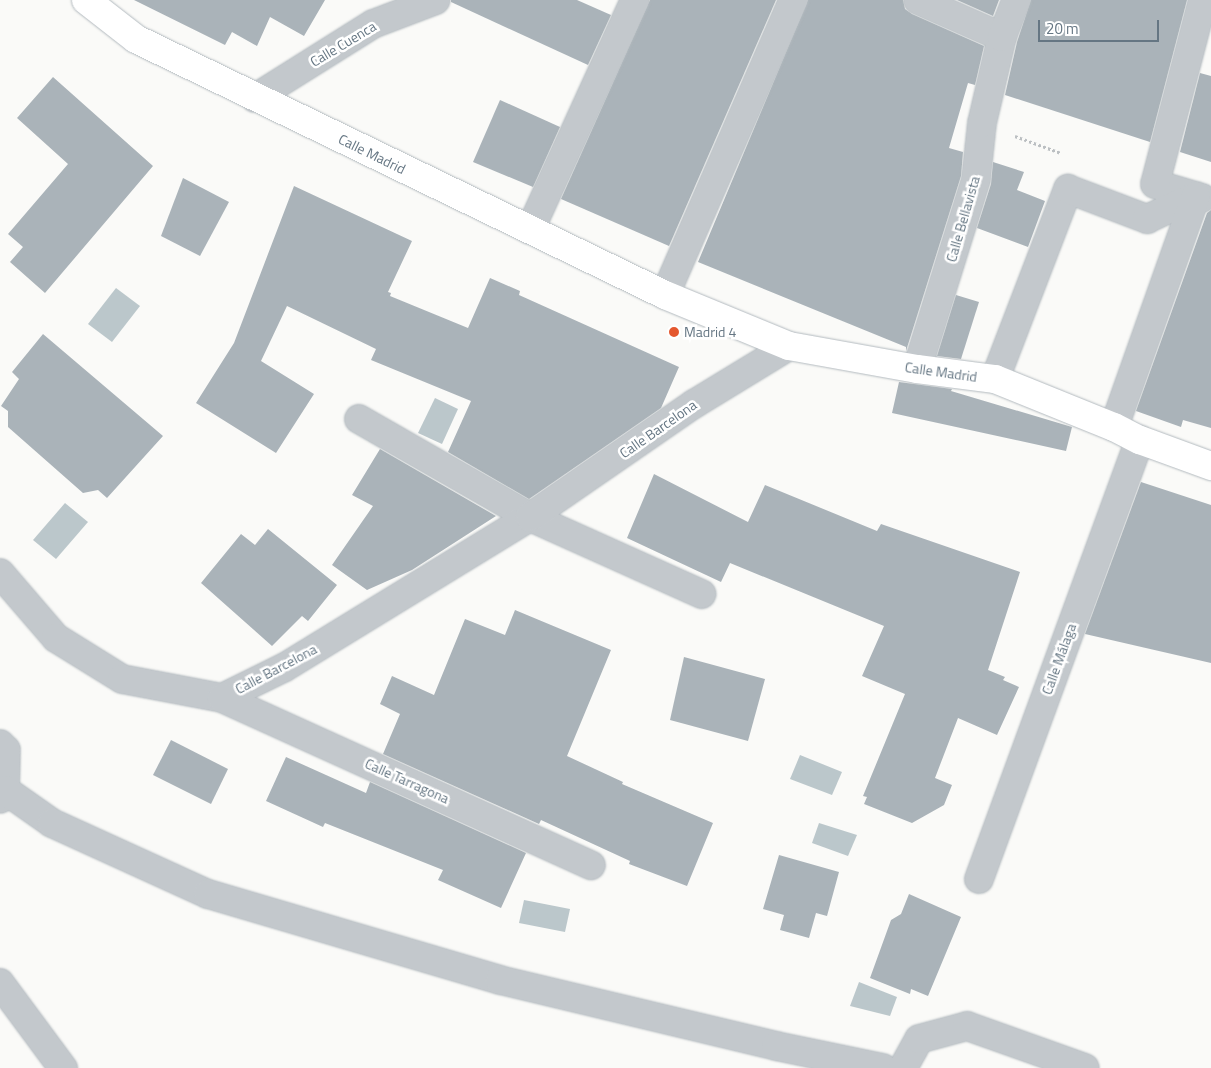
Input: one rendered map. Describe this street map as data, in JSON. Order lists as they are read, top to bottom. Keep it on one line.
{"streets":{"street":["Calle Cuenca","Calle Madrid","Calle Bellavista","Calle Barcelona","Calle Málaga","Calle Tarragona"]},"crossings":[["Calle Cuenca","Calle Madrid"],["Calle Madrid","Calle Bellavista"],["Calle Madrid","Calle Barcelona"],["Calle Madrid","Calle Málaga"],["Calle Barcelona","Calle Tarragona"]],"places":["Madrid 4"],"scale_bar":"20 m"}
